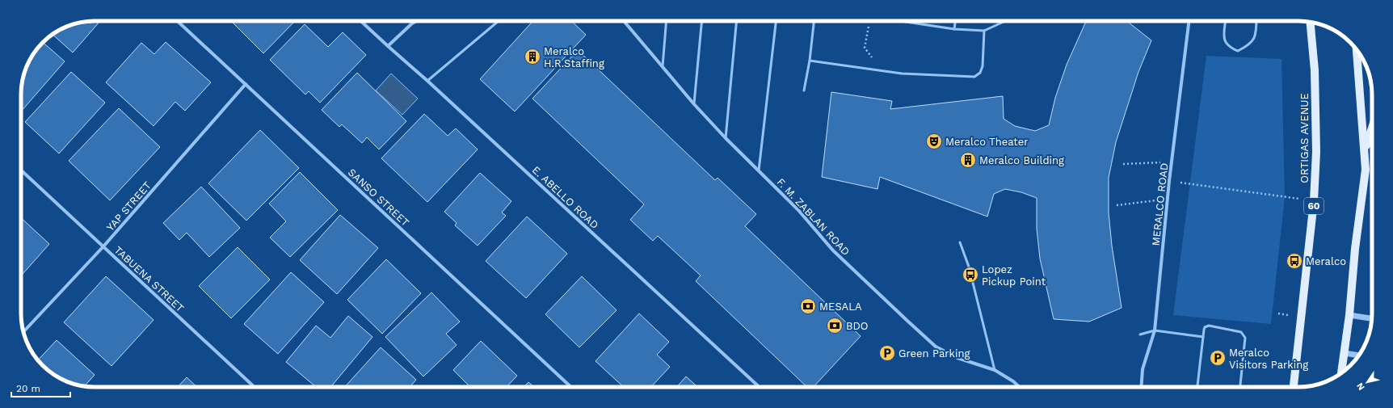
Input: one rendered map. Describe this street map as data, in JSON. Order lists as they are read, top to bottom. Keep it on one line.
{"streets":{"main road":["ORTIGAS AVENUE","60"],"street":["SANSO STREET","E. ABELLO ROAD","MERALCO ROAD","YAP STREET","F. M. ZABLAN ROAD","TABUENA STREET"]},"crossings":[["SANSO STREET","YAP STREET"],["YAP STREET","TABUENA STREET"]],"places":{"building":["Meralco H.R.Staffing","Meralco Building"],"theatre":["Meralco Theater"],"bus stop":["Meralco","Lopez Pickup Point"],"bank":["MESALA","BDO"],"parking":["Green Parking","Meralco Visitors Parking"]},"scale_bar":"20 m","north":"bottom left"}
